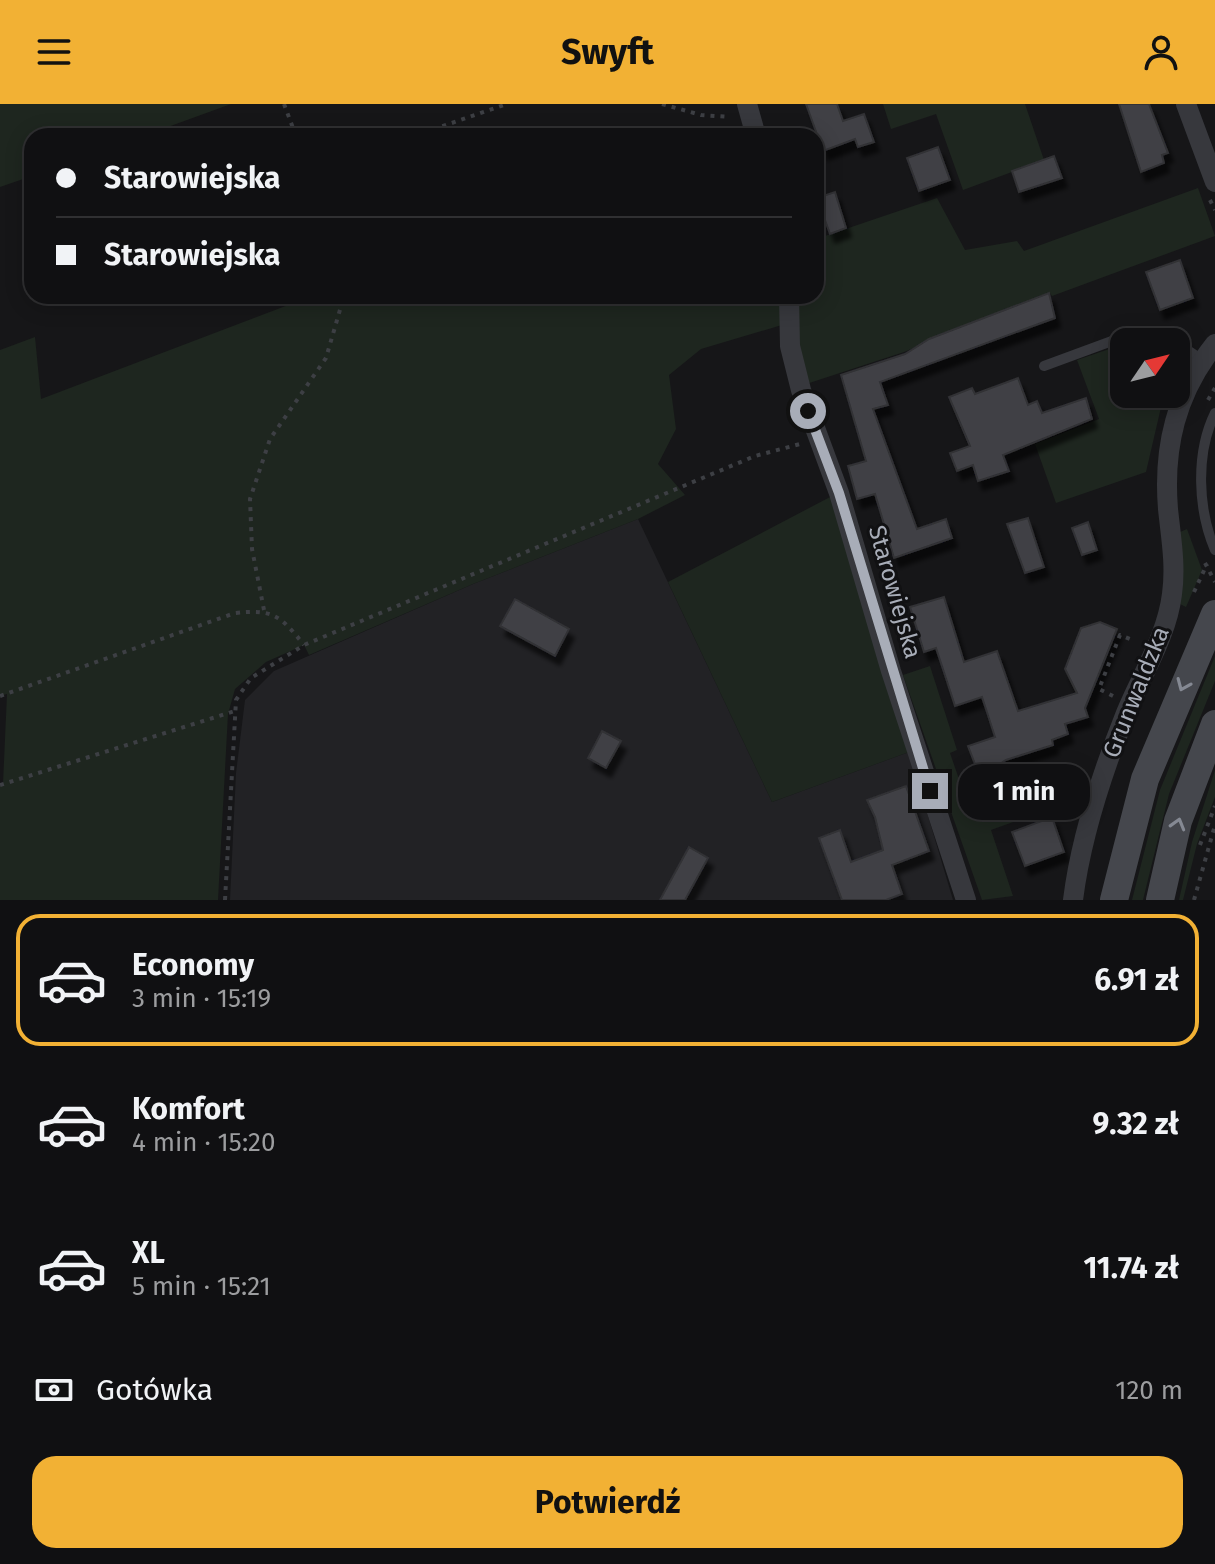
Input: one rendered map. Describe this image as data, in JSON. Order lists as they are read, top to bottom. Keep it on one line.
{"streets":{"main road":["Grunwaldzka"],"street":["Starowiejska"]},"north":"top right","page":{"header":"Swyft","banner":["Starowiejska","Starowiejska"],"bubble":"1 min","list":[{"name":"Economy","note":"3 min · 15:19","value":"6.91 zł"},{"name":"Komfort","note":"4 min · 15:20","value":"9.32 zł"},{"name":"XL","note":"5 min · 15:21","value":"11.74 zł"}],"pay":["Gotówka","120 m"],"buttons":"Potwierdź"}}
